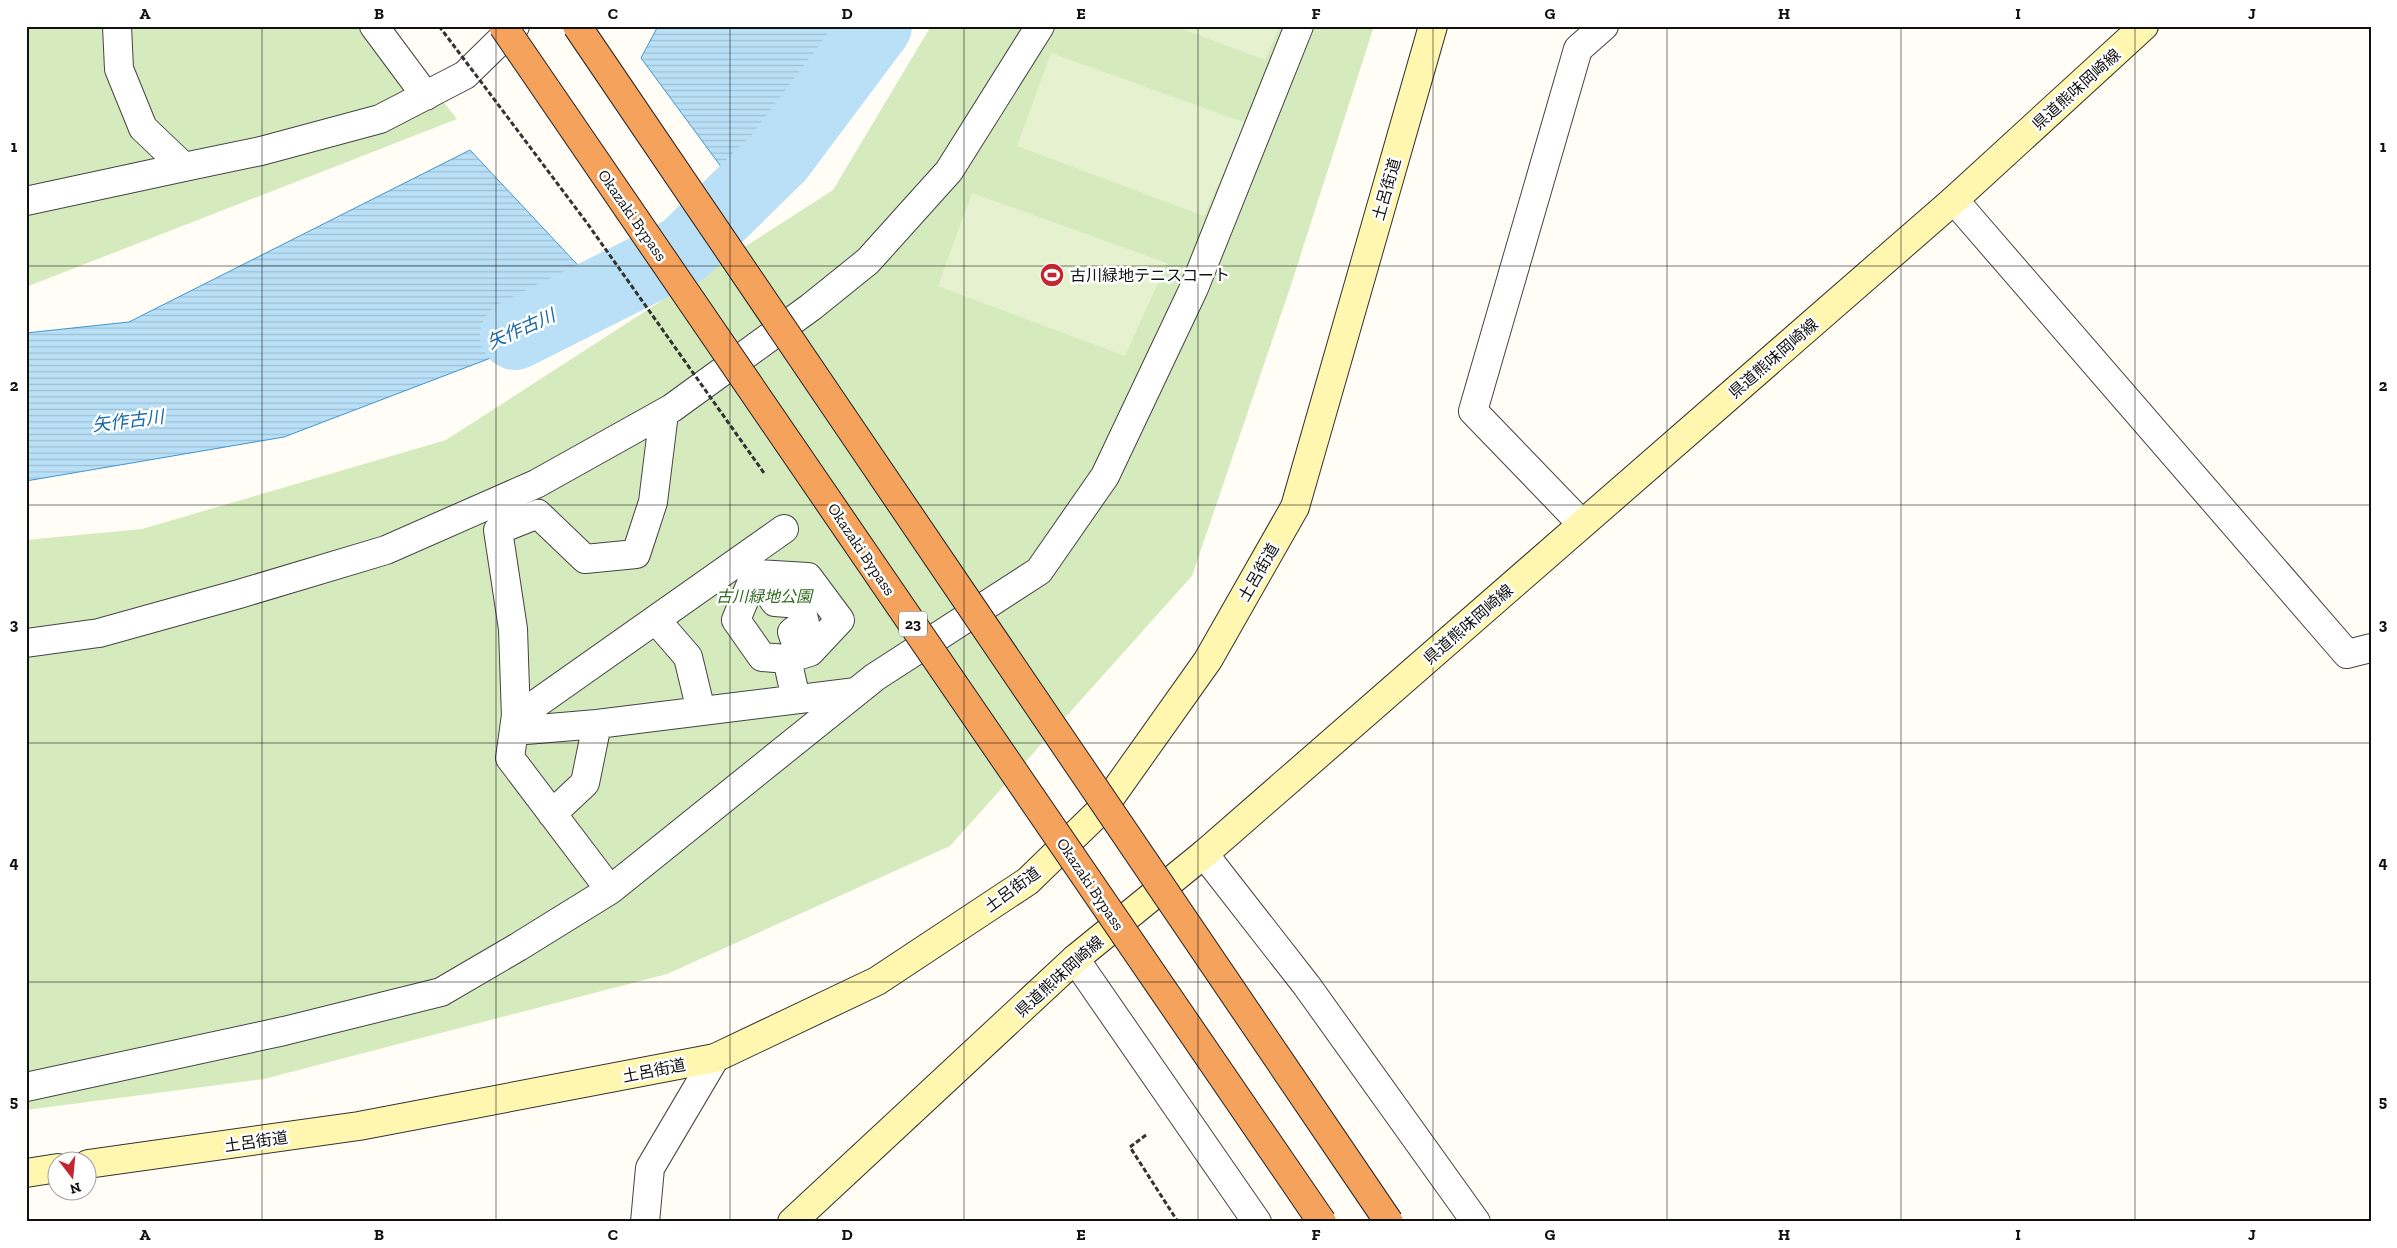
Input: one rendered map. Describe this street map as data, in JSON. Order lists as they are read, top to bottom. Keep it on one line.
{"streets":{"highway":["Okazaki Bypass","23"],"street":["県道熊味岡崎線","土呂街道"]},"water":["矢作古川"],"parks":["古川緑地公園"],"places":{"sports":["古川緑地テニスコート"]},"north":"bottom","grid":{"columns":["A","B","C","D","E","F","G","H","I","J"],"rows":["1","2","3","4","5"]}}
